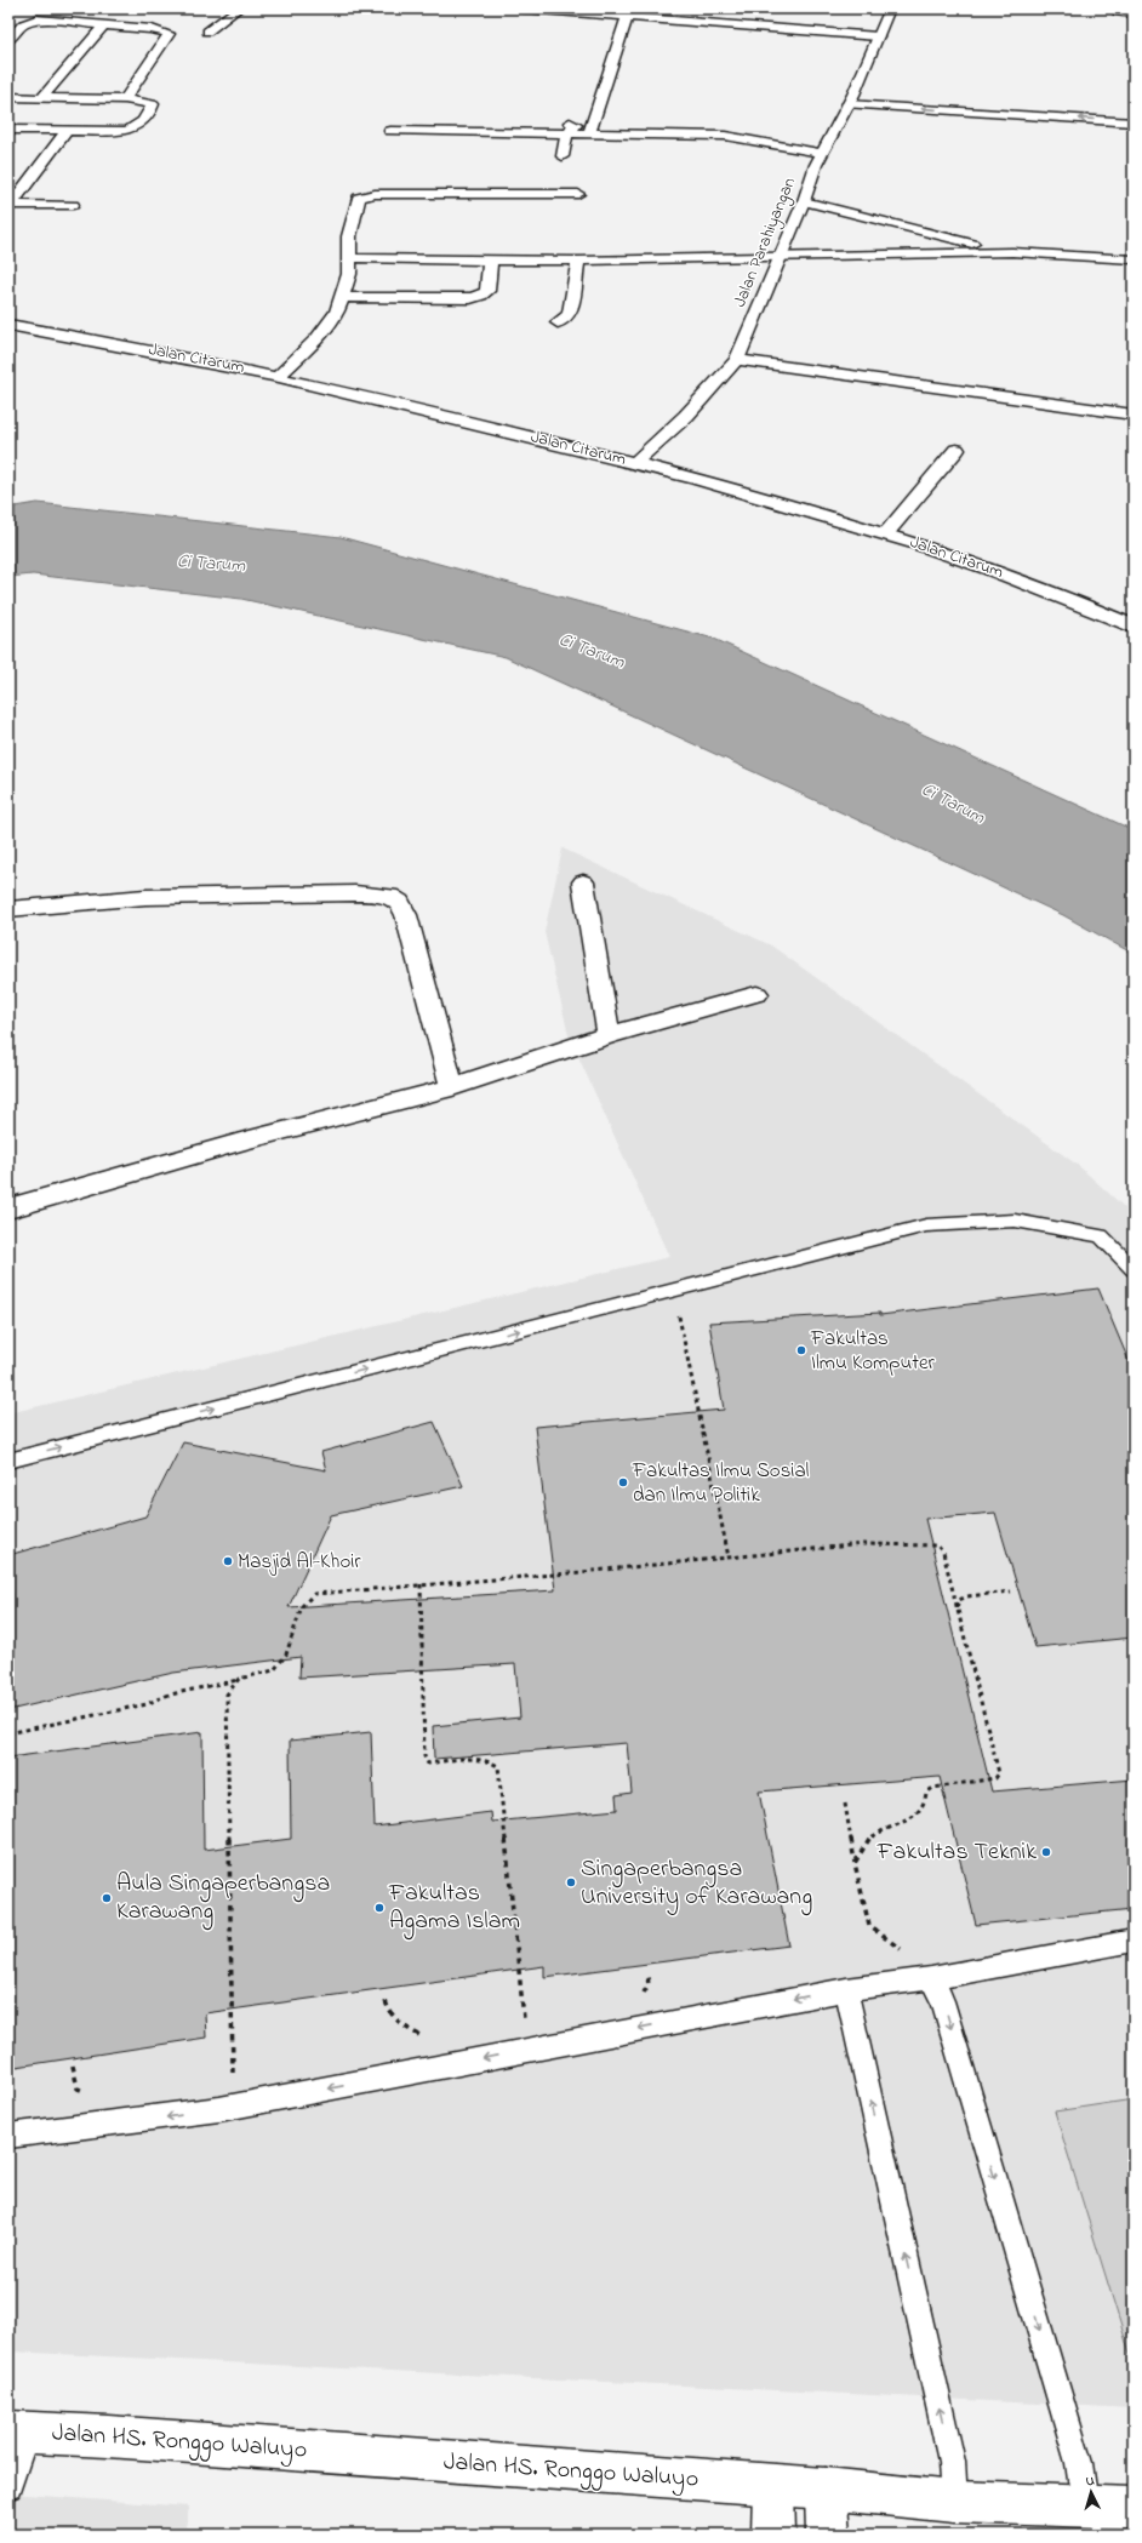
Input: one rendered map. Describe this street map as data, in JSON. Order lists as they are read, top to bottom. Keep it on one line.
{"streets":{"street":["Jalan Parahiyangan","Jalan Citarum","Jalan HS. Ronggo Waluyo"]},"crossings":[["Jalan Parahiyangan","Jalan Citarum"]],"water":["Ci Tarum"],"places":["Fakultas Ilmu Komputer","Fakultas Ilmu Sosial dan Ilmu Politik","Masjid Al-Khoir","Fakultas Teknik","Singaperbangsa University of Karawang","Aula Singaperbangsa Karawang","Fakultas Agama Islam"],"north":"top"}
